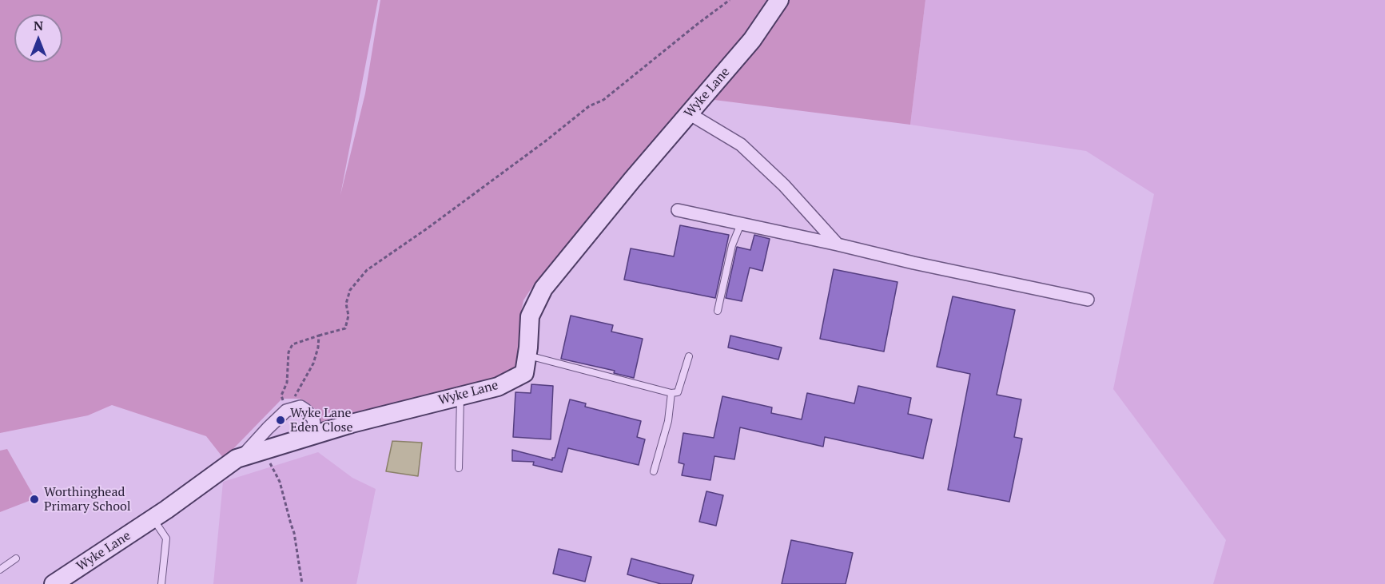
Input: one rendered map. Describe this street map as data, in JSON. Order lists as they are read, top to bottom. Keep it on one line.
{"streets":{"street":["Wyke Lane"]},"places":["Wyke Lane Eden Close","Worthinghead Primary School"],"north":"top"}
